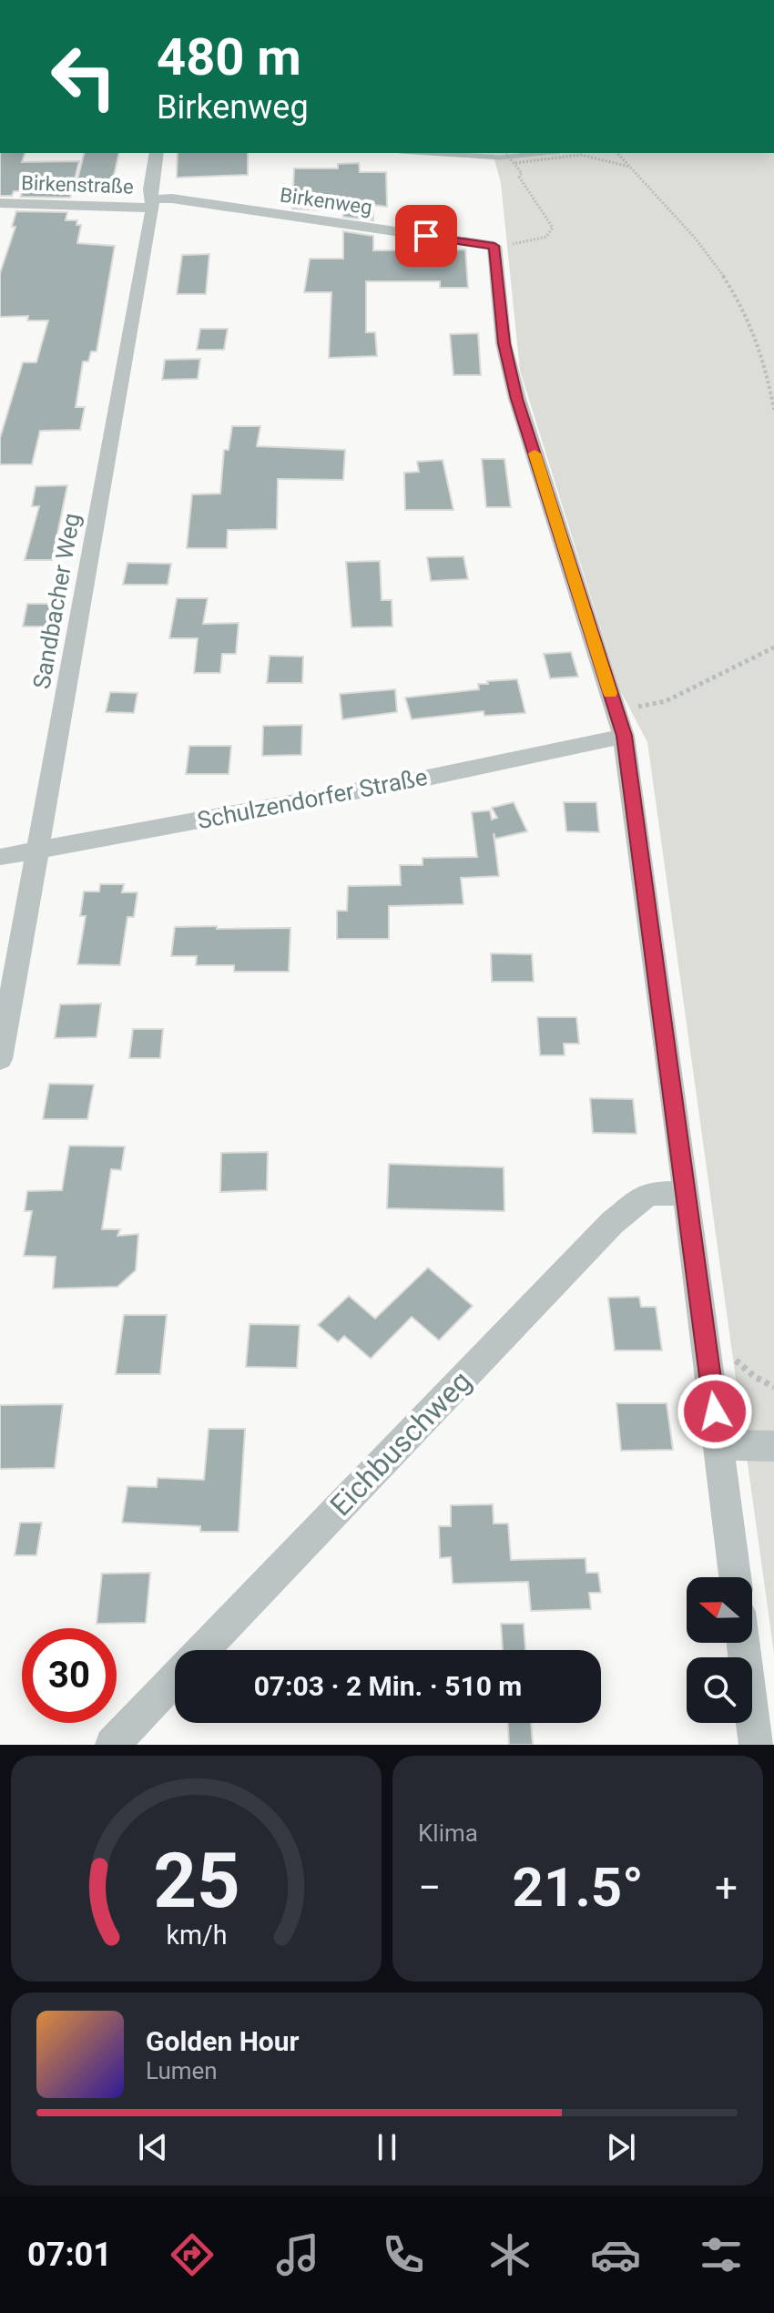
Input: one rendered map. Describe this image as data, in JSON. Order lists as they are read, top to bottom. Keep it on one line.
{"streets":{"street":["Birkenstraße","Birkenweg","Sandbacher Weg","Schulzendorfer Straße","Eichbuschweg"]},"crossings":[["Birkenstraße","Birkenweg"],["Birkenstraße","Sandbacher Weg"],["Birkenweg","Sandbacher Weg"],["Sandbacher Weg","Schulzendorfer Straße"]],"north":"left","page":{"turn":["480 m","Birkenweg"],"limit":"30","trip":"07:03 · 2 Min. · 510 m","tile":"Klima","heat":["−","21.5°","+"],"song":["Golden Hour","Lumen"],"tabs":"07:01","gauge":["25","km/h"]}}
